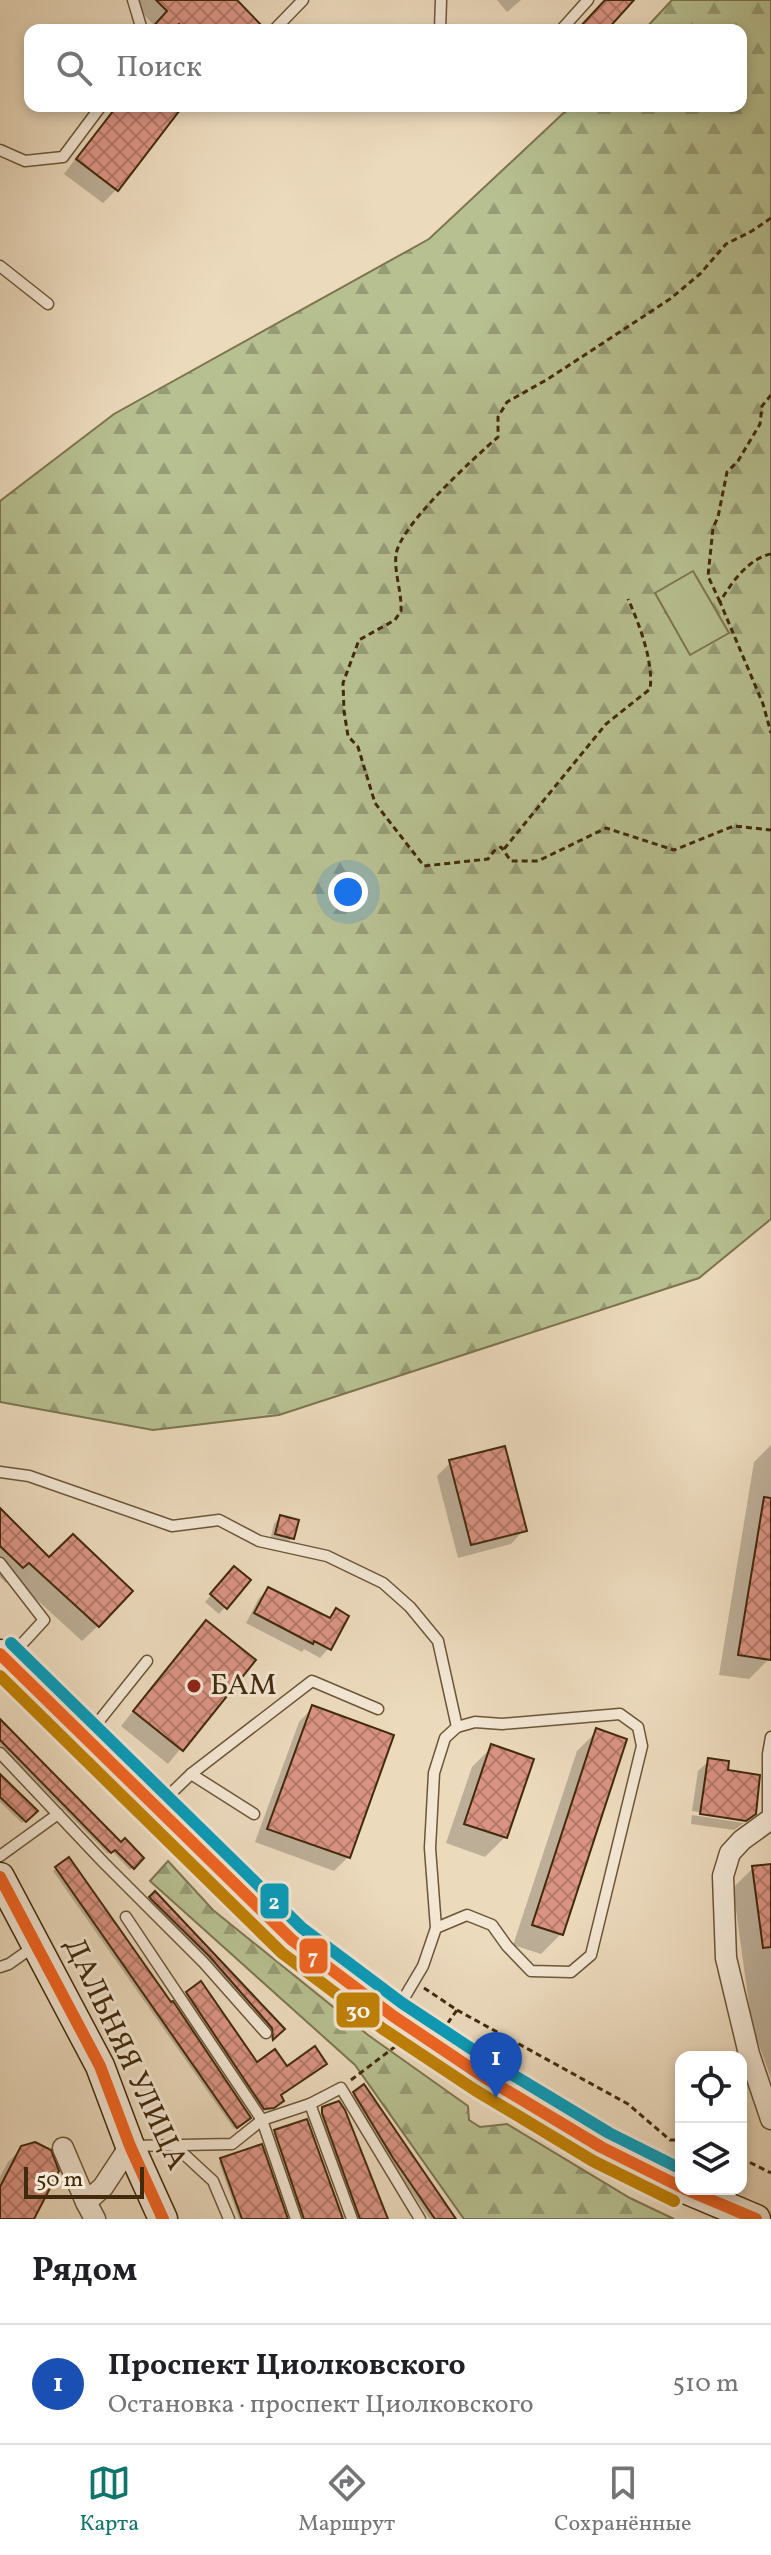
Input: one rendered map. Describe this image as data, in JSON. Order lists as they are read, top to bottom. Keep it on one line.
{"streets":{"main road":["ДАЛЬНЯЯ УЛИЦА"]},"places":["БАМ"],"lines":["transit line 2","transit line 7","transit line 30"],"scale_bar":"50 m","page":{"search":"Поиск","pins":"1","scale":"50 m","heading":"Рядом","list":[{"mark":"1","name":"Проспект Циолковского","note":"Остановка · проспект Циолковского","value":"510 m"}],"nav":["Карта","Маршрут","Сохранённые"]}}
